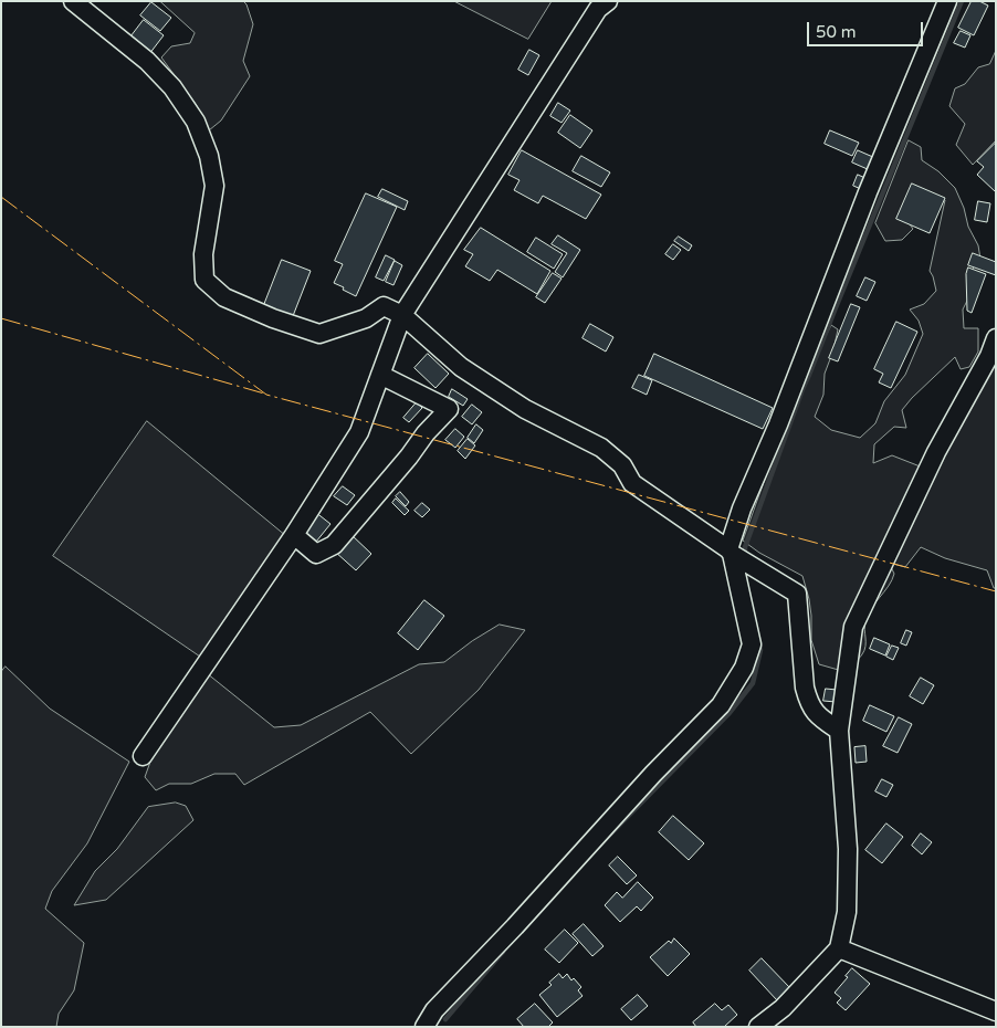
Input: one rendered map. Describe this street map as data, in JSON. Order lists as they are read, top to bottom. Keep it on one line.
{"scale_bar":"50 m"}
